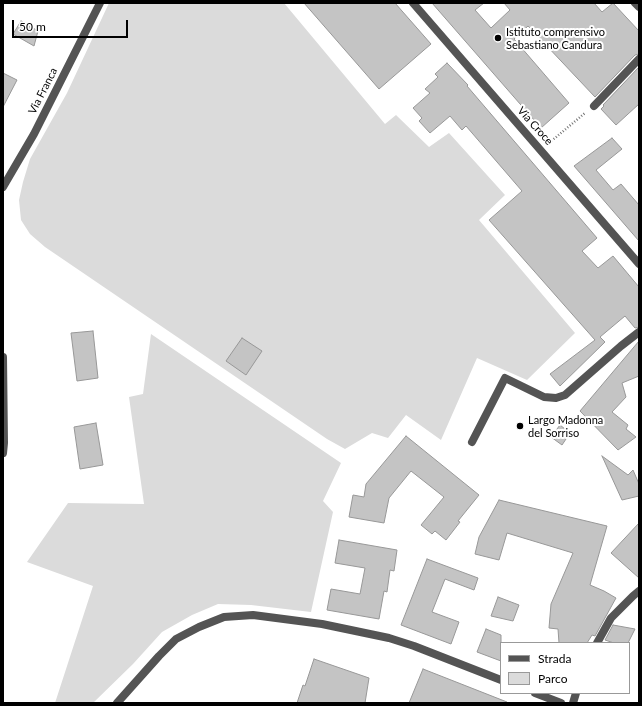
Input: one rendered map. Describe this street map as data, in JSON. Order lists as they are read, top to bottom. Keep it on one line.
{"streets":{"street":["Via Franca","Via Croce"]},"places":["Istituto comprensivo Sebastiano Candura","Largo Madonna del Sorriso"],"legend":["Strada","Parco"],"scale_bar":"50 m"}
